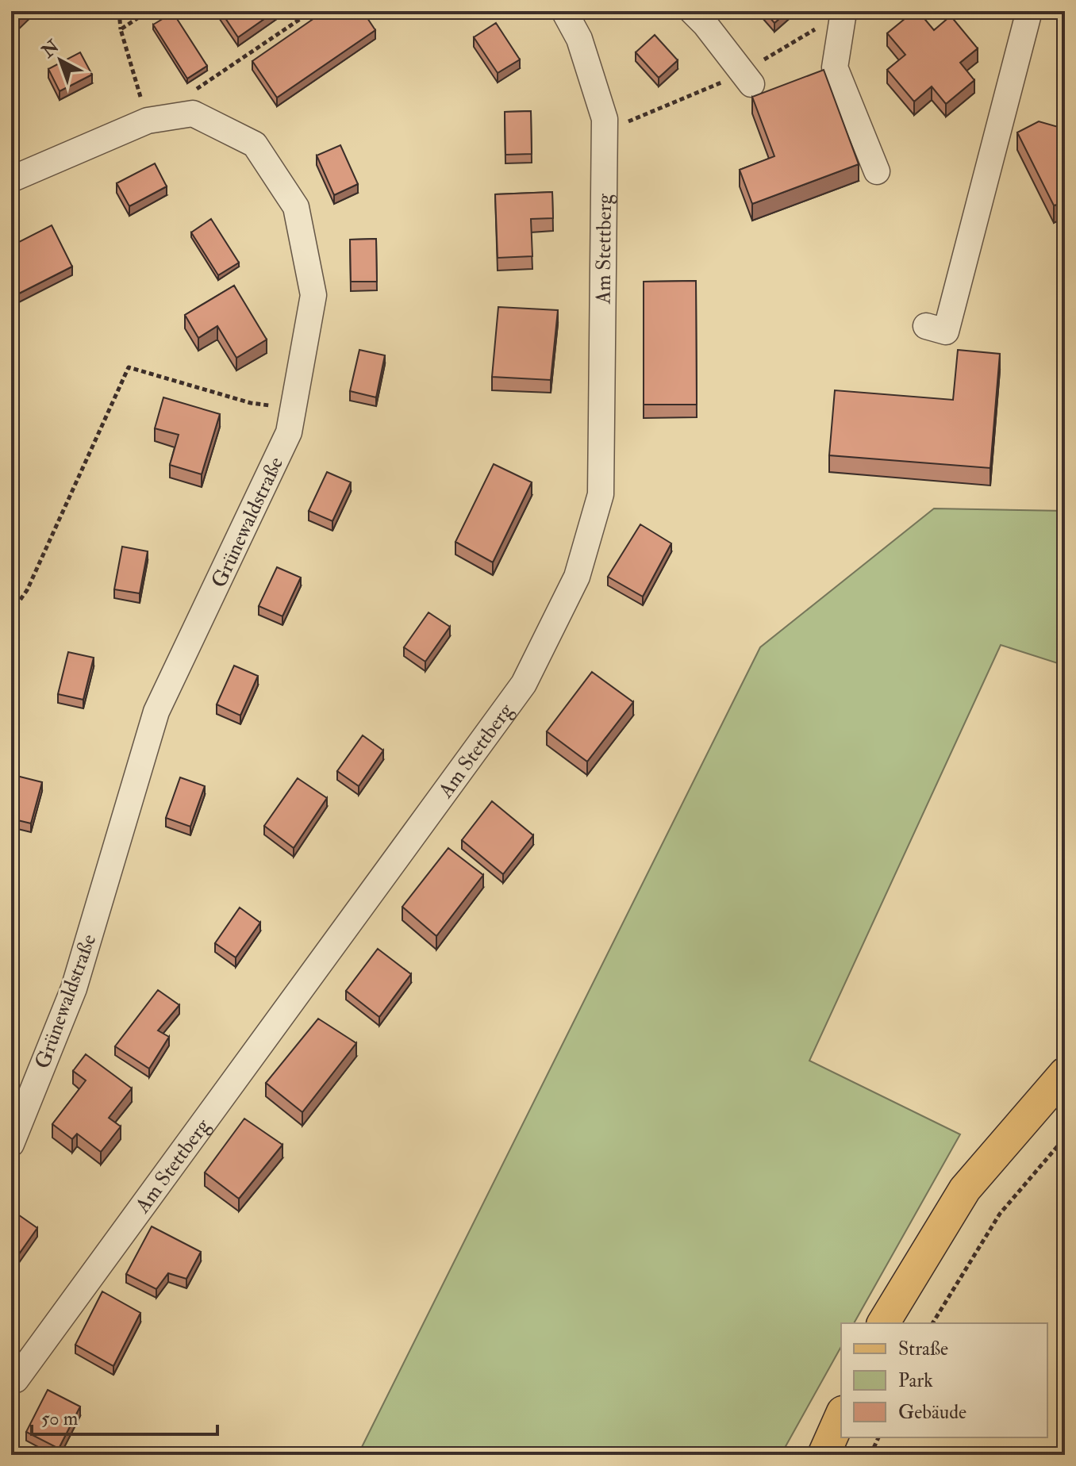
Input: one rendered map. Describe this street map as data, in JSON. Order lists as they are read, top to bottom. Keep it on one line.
{"streets":{"street":["Am Stettberg","Grünewaldstraße"]},"legend":["Straße","Park","Gebäude"],"scale_bar":"50 m","north":"top left"}
